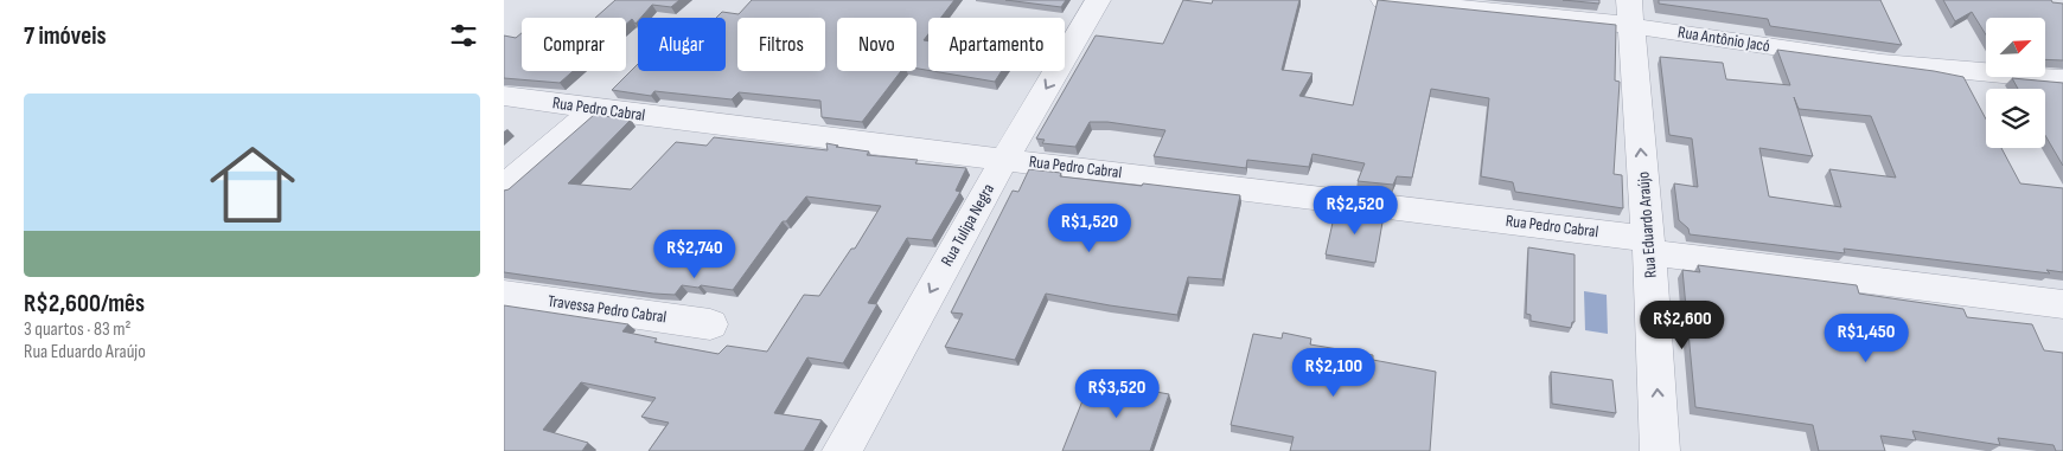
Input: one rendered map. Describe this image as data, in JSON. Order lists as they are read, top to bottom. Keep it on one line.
{"streets":{"street":["Rua Antônio Jacó","Rua Pedro Cabral","Rua Tulipa Negra","Rua Eduardo Araújo","Travessa Pedro Cabral"]},"crossings":[["Rua Antônio Jacó","Rua Eduardo Araújo"],["Rua Pedro Cabral","Rua Tulipa Negra"],["Rua Pedro Cabral","Rua Eduardo Araújo"]],"one_way":["Rua Tulipa Negra","Rua Eduardo Araújo"],"north":"top right","page":{"heading":"7 imóveis","chip":["Comprar","Alugar","Filtros","Novo","Apartamento"],"list":[{"name":"R$2,600/mês","note":"3 quartos · 83 m² · Rua Eduardo Araújo"}],"price":["R$2,520","R$1,520","R$2,740","R$2,600","R$1,450","R$2,100","R$3,520"]}}
